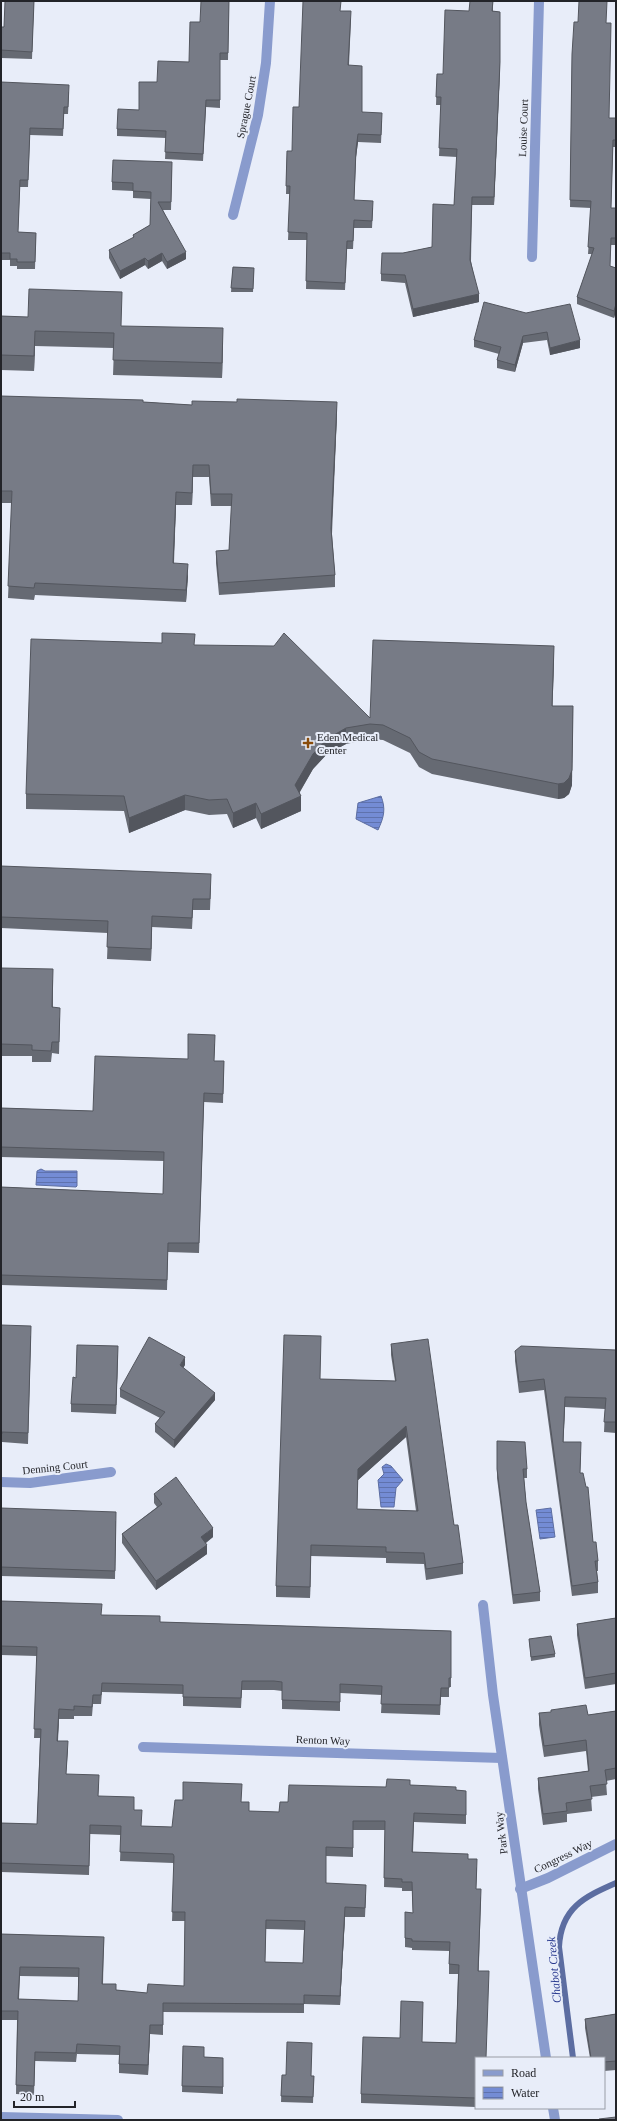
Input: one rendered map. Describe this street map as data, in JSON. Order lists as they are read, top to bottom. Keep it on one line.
{"streets":{"street":["Sprague Court","Louise Court","Denning Court","Renton Way","Park Way","Congress Way"]},"crossings":[["Renton Way","Park Way"],["Park Way","Congress Way"]],"water":["Chabot Creek"],"places":{"health":["Eden Medical Center"]},"legend":["Road","Water"],"scale_bar":"20 m"}
